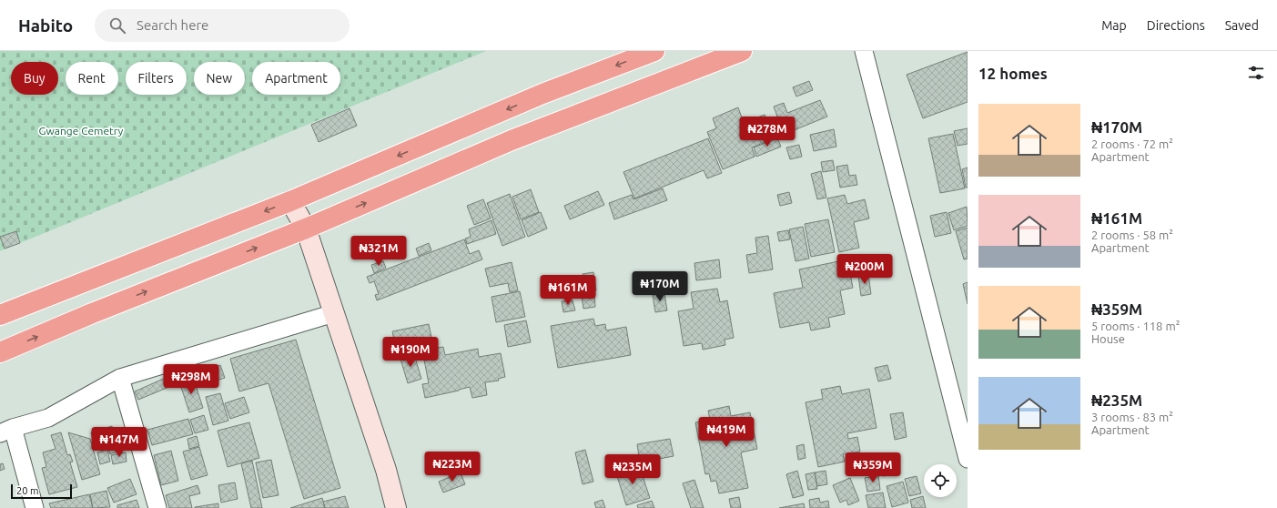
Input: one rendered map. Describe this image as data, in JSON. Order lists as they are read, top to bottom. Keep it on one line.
{"parks":["Gwange Cemetry"],"scale_bar":"20 m","page":{"header":"Habito","search":"Search here","nav":["Map","Directions","Saved"],"heading":"12 homes","chip":["Buy","Rent","Filters","New","Apartment"],"list":[{"name":"₦170M","note":"2 rooms · 72 m² · Apartment"},{"name":"₦161M","note":"2 rooms · 58 m² · Apartment"},{"name":"₦359M","note":"5 rooms · 118 m² · House"},{"name":"₦235M","note":"3 rooms · 83 m² · Apartment"}],"price":["₦278M","₦321M","₦200M","₦170M","₦161M","₦190M","₦298M","₦419M","₦147M","₦223M","₦359M","₦235M"],"scale":"20 m"}}
